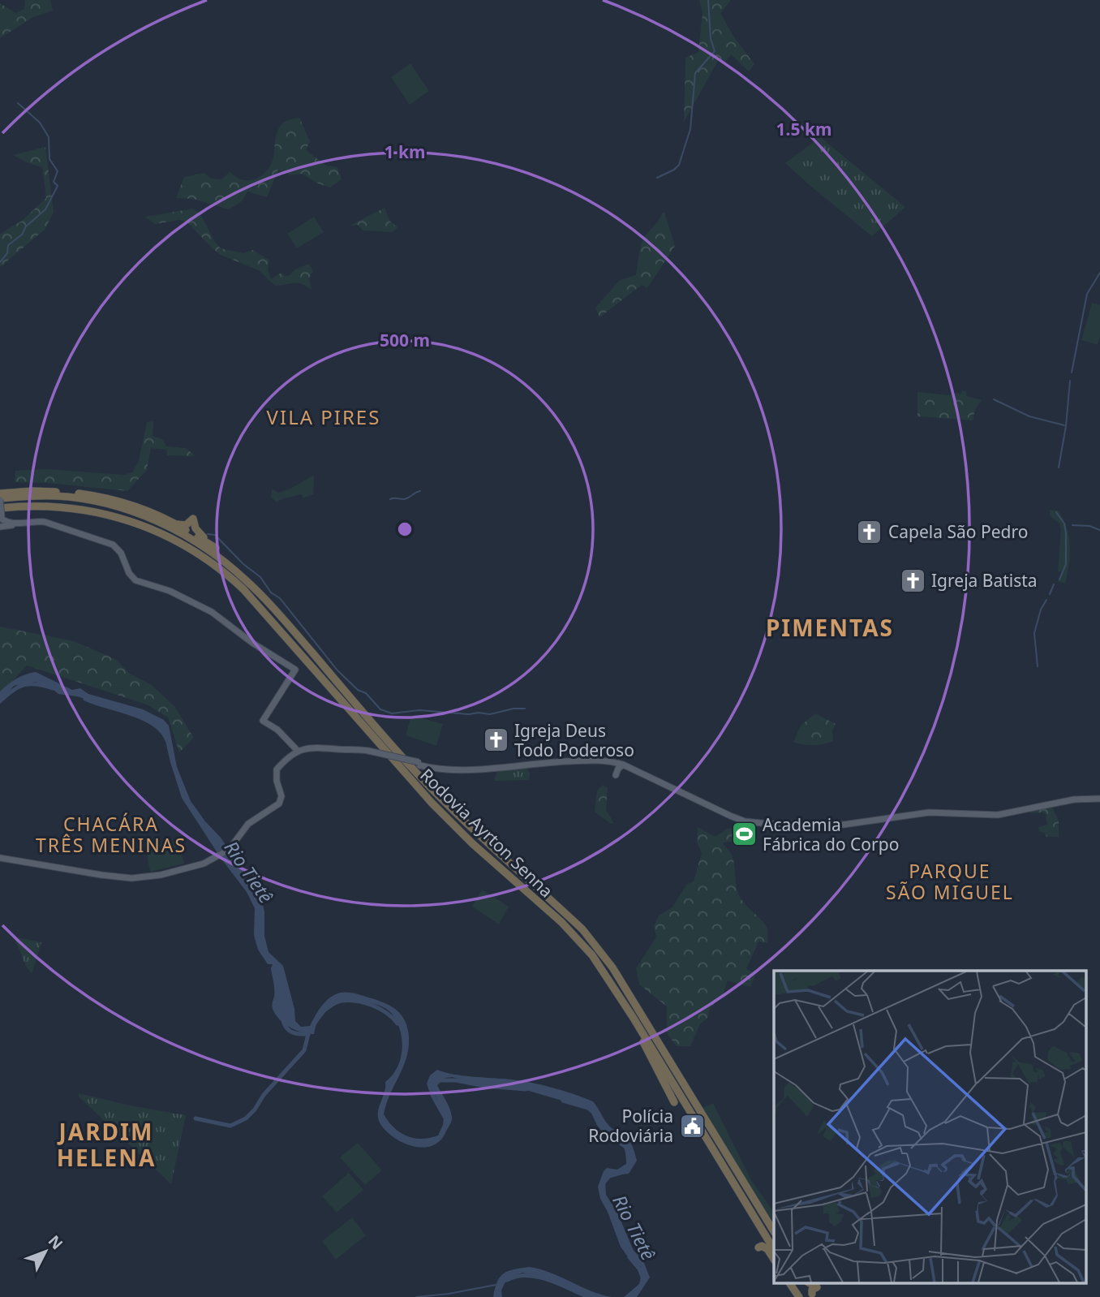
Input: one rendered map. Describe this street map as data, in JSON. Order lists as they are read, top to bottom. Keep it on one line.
{"streets":{"highway":["Rodovia Ayrton Senna"]},"districts":["VILA PIRES","PIMENTAS","CHACÁRA TRÊS MENINAS","PARQUE SÃO MIGUEL","JARDIM HELENA"],"water":["Rio Tietê"],"places":{"church":["Capela São Pedro","Igreja Batista","Igreja Deus Todo Poderoso"],"sports":["Academia Fábrica do Corpo"],"public building":["Polícia Rodoviária"]},"north":"top right","rings":["1.5 km","1 km","500 m"]}
